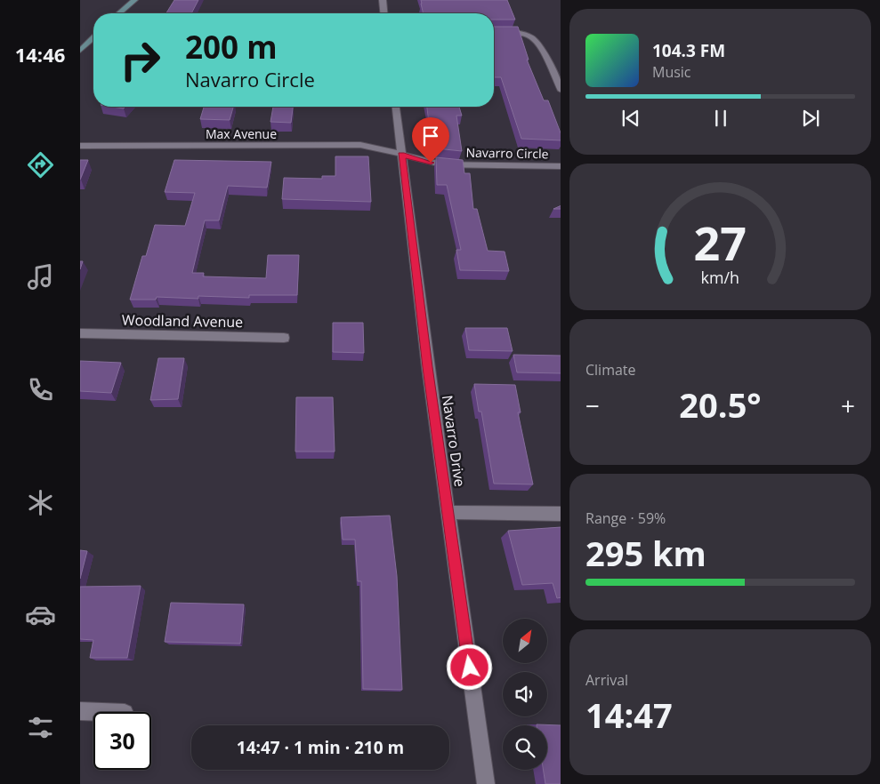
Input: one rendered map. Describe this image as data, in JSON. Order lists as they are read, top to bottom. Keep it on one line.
{"streets":{"street":["Max Avenue","Navarro Circle","Woodland Avenue","Navarro Drive"]},"crossings":[["Max Avenue","Navarro Circle"],["Max Avenue","Navarro Drive"],["Navarro Circle","Navarro Drive"]],"north":"top right","page":{"tabs":"14:46","turn":["200 m","Navarro Circle"],"song":["104.3 FM","Music"],"tile":["Climate",["Range · 59%","295 km"],["Arrival","14:47"]],"heat":["−","20.5°","+"],"limit":"30","trip":"14:47 · 1 min · 210 m","gauge":["27","km/h"]}}
